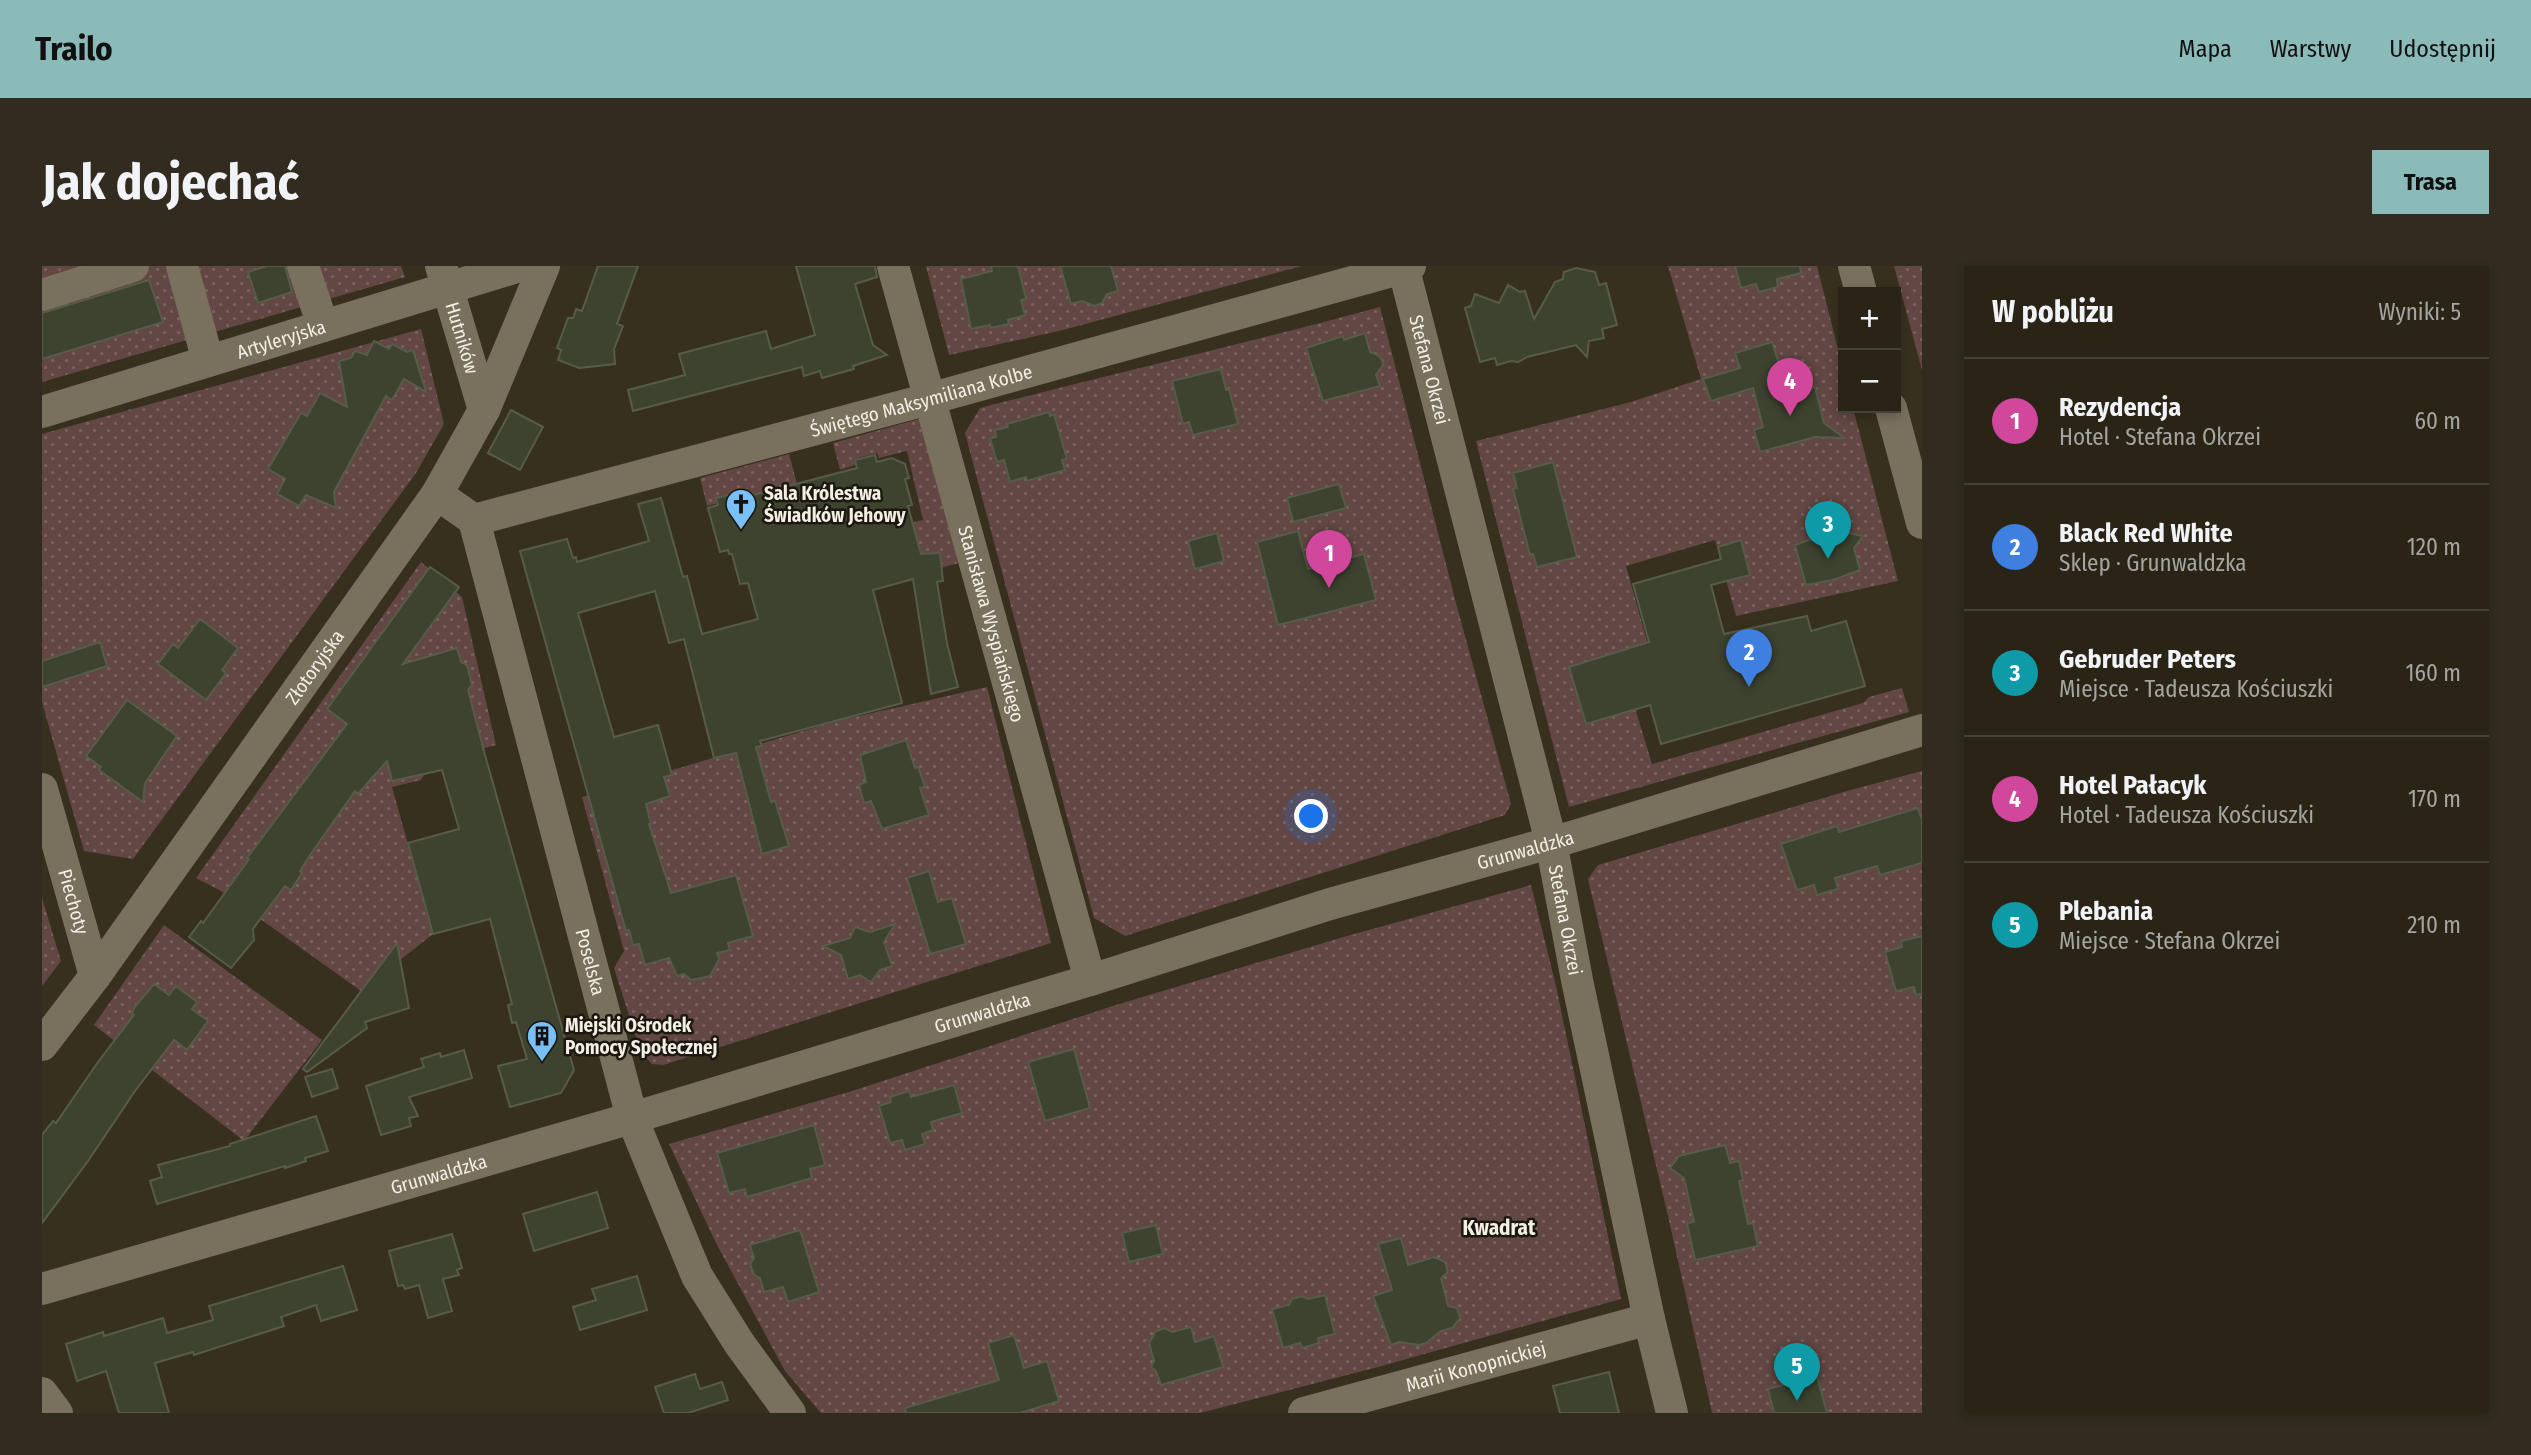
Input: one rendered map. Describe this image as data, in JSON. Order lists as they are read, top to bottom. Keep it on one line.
{"streets":{"street":["Hutników","Artyleryjska","Stefana Okrzei","Świętego Maksymiliana Kolbe","Stanisława Wyspiańskiego","Złotoryjska","Grunwaldzka","Piechoty","Poselska","Marii Konopnickiej"]},"crossings":[["Hutników","Artyleryjska"],["Hutników","Złotoryjska"],["Stefana Okrzei","Świętego Maksymiliana Kolbe"],["Stefana Okrzei","Grunwaldzka"],["Stefana Okrzei","Marii Konopnickiej"],["Świętego Maksymiliana Kolbe","Stanisława Wyspiańskiego"],["Świętego Maksymiliana Kolbe","Poselska"],["Stanisława Wyspiańskiego","Grunwaldzka"],["Złotoryjska","Piechoty"],["Grunwaldzka","Poselska"]],"districts":["Kwadrat"],"places":{"church":["Sala Królestwa Świadków Jehowy"],"building":["Miejski Ośrodek Pomocy Społecznej"]},"page":{"header":"Trailo","nav":["Mapa","Warstwy","Udostępnij"],"buttons":"Trasa","title":"Jak dojechać","heading":["W pobliżu","Wyniki: 5"],"map_buttons":["+","−"],"list":[{"mark":"1","name":"Rezydencja","note":"Hotel · Stefana Okrzei","value":"60 m"},{"mark":"2","name":"Black Red White","note":"Sklep · Grunwaldzka","value":"120 m"},{"mark":"3","name":"Gebruder Peters","note":"Miejsce · Tadeusza Kościuszki","value":"160 m"},{"mark":"4","name":"Hotel Pałacyk","note":"Hotel · Tadeusza Kościuszki","value":"170 m"},{"mark":"5","name":"Plebania","note":"Miejsce · Stefana Okrzei","value":"210 m"}],"pins":["4","3","1","2","5"]}}
